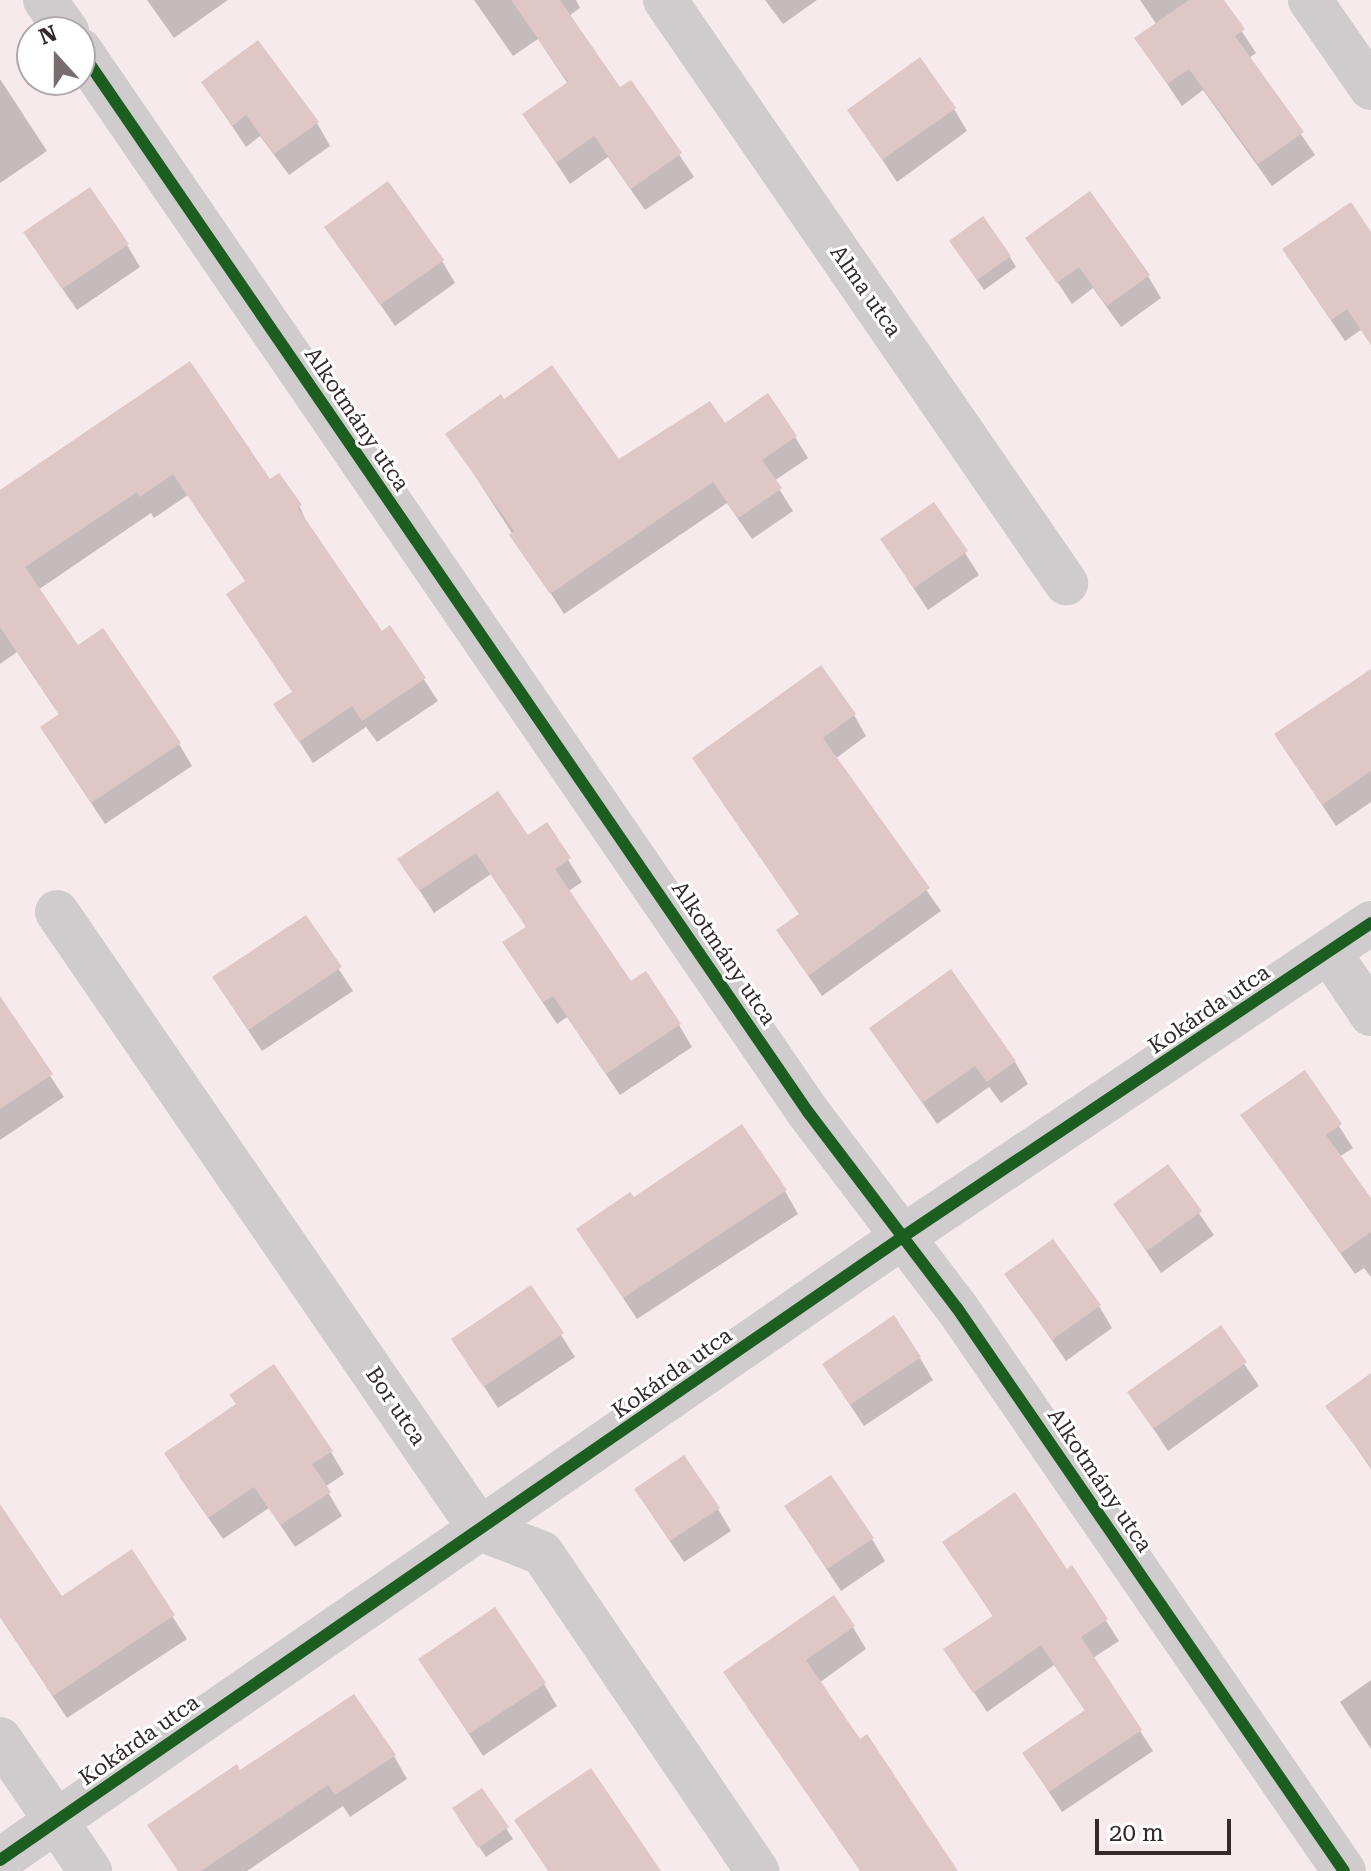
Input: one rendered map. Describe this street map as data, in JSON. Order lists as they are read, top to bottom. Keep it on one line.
{"streets":{"street":["Alma utca","Alkotmány utca","Kokárda utca","Bor utca"]},"crossings":[["Alkotmány utca","Kokárda utca"],["Kokárda utca","Bor utca"]],"scale_bar":"20 m","north":"top"}
